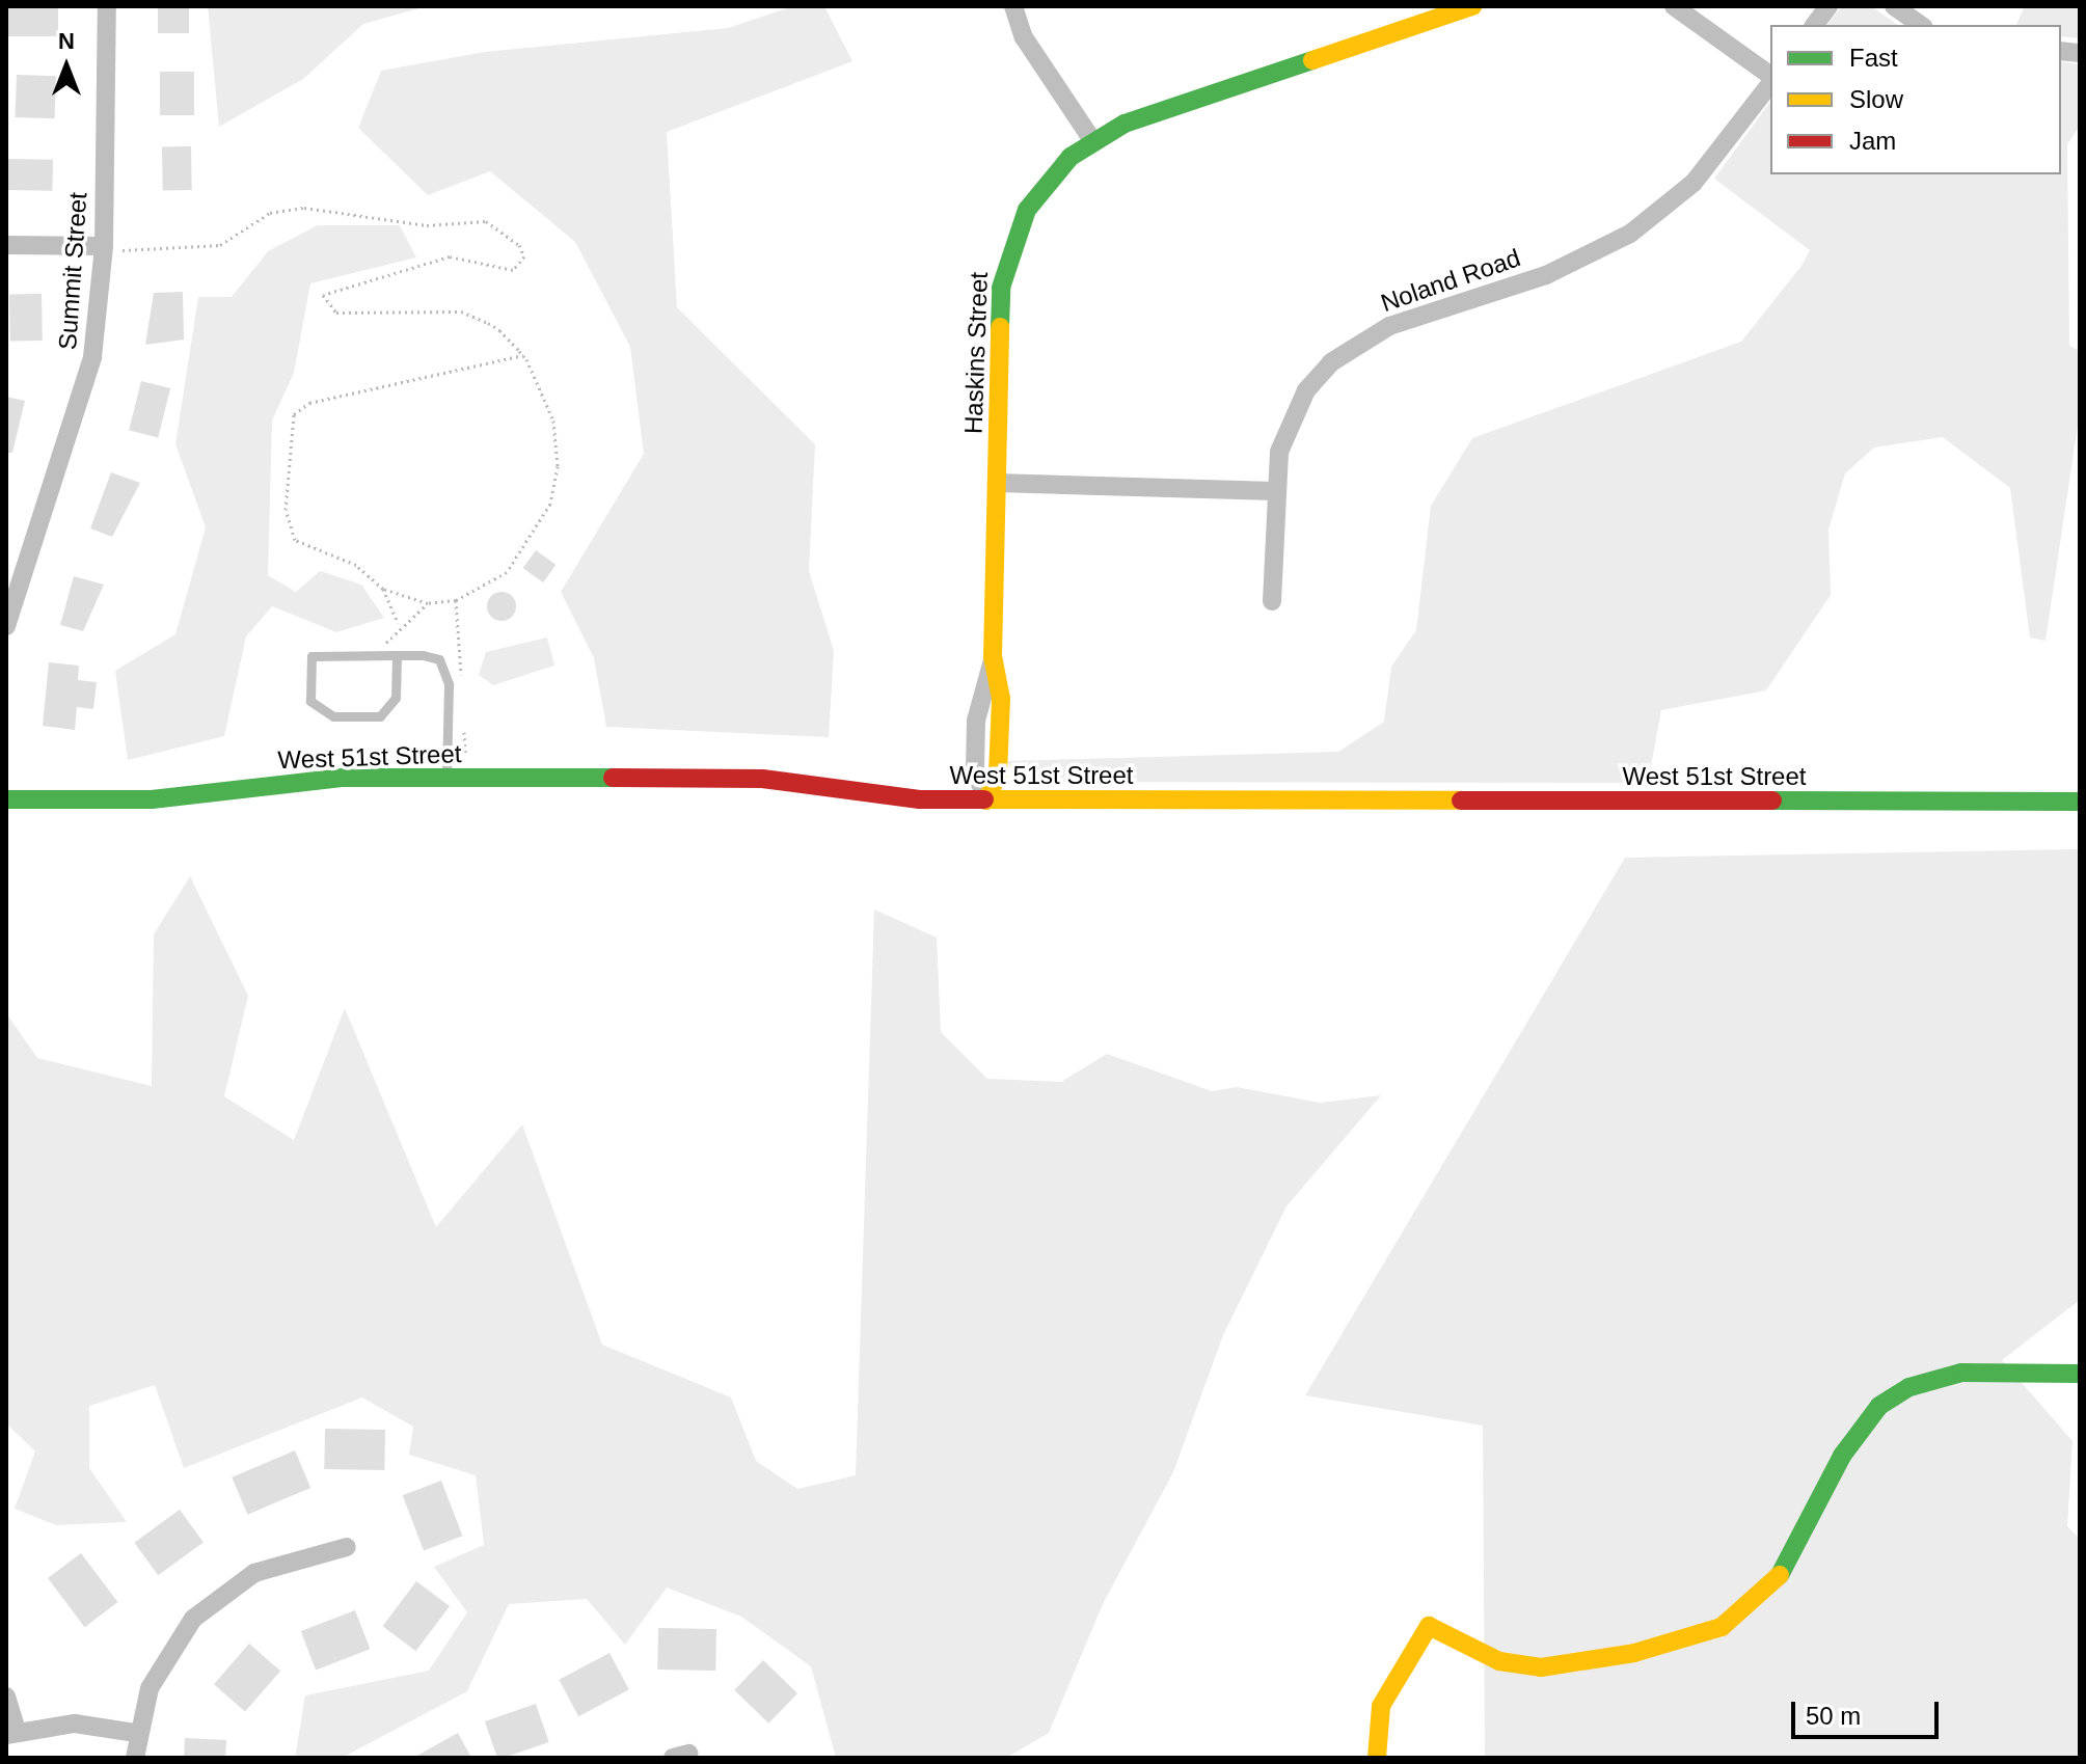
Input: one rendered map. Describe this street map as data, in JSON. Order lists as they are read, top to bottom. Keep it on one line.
{"streets":{"street":["Summit Street","Noland Road","Haskins Street","West 51st Street"]},"crossings":[["Haskins Street","West 51st Street"]],"legend":["Fast","Slow","Jam"],"scale_bar":"50 m","north":"top"}
